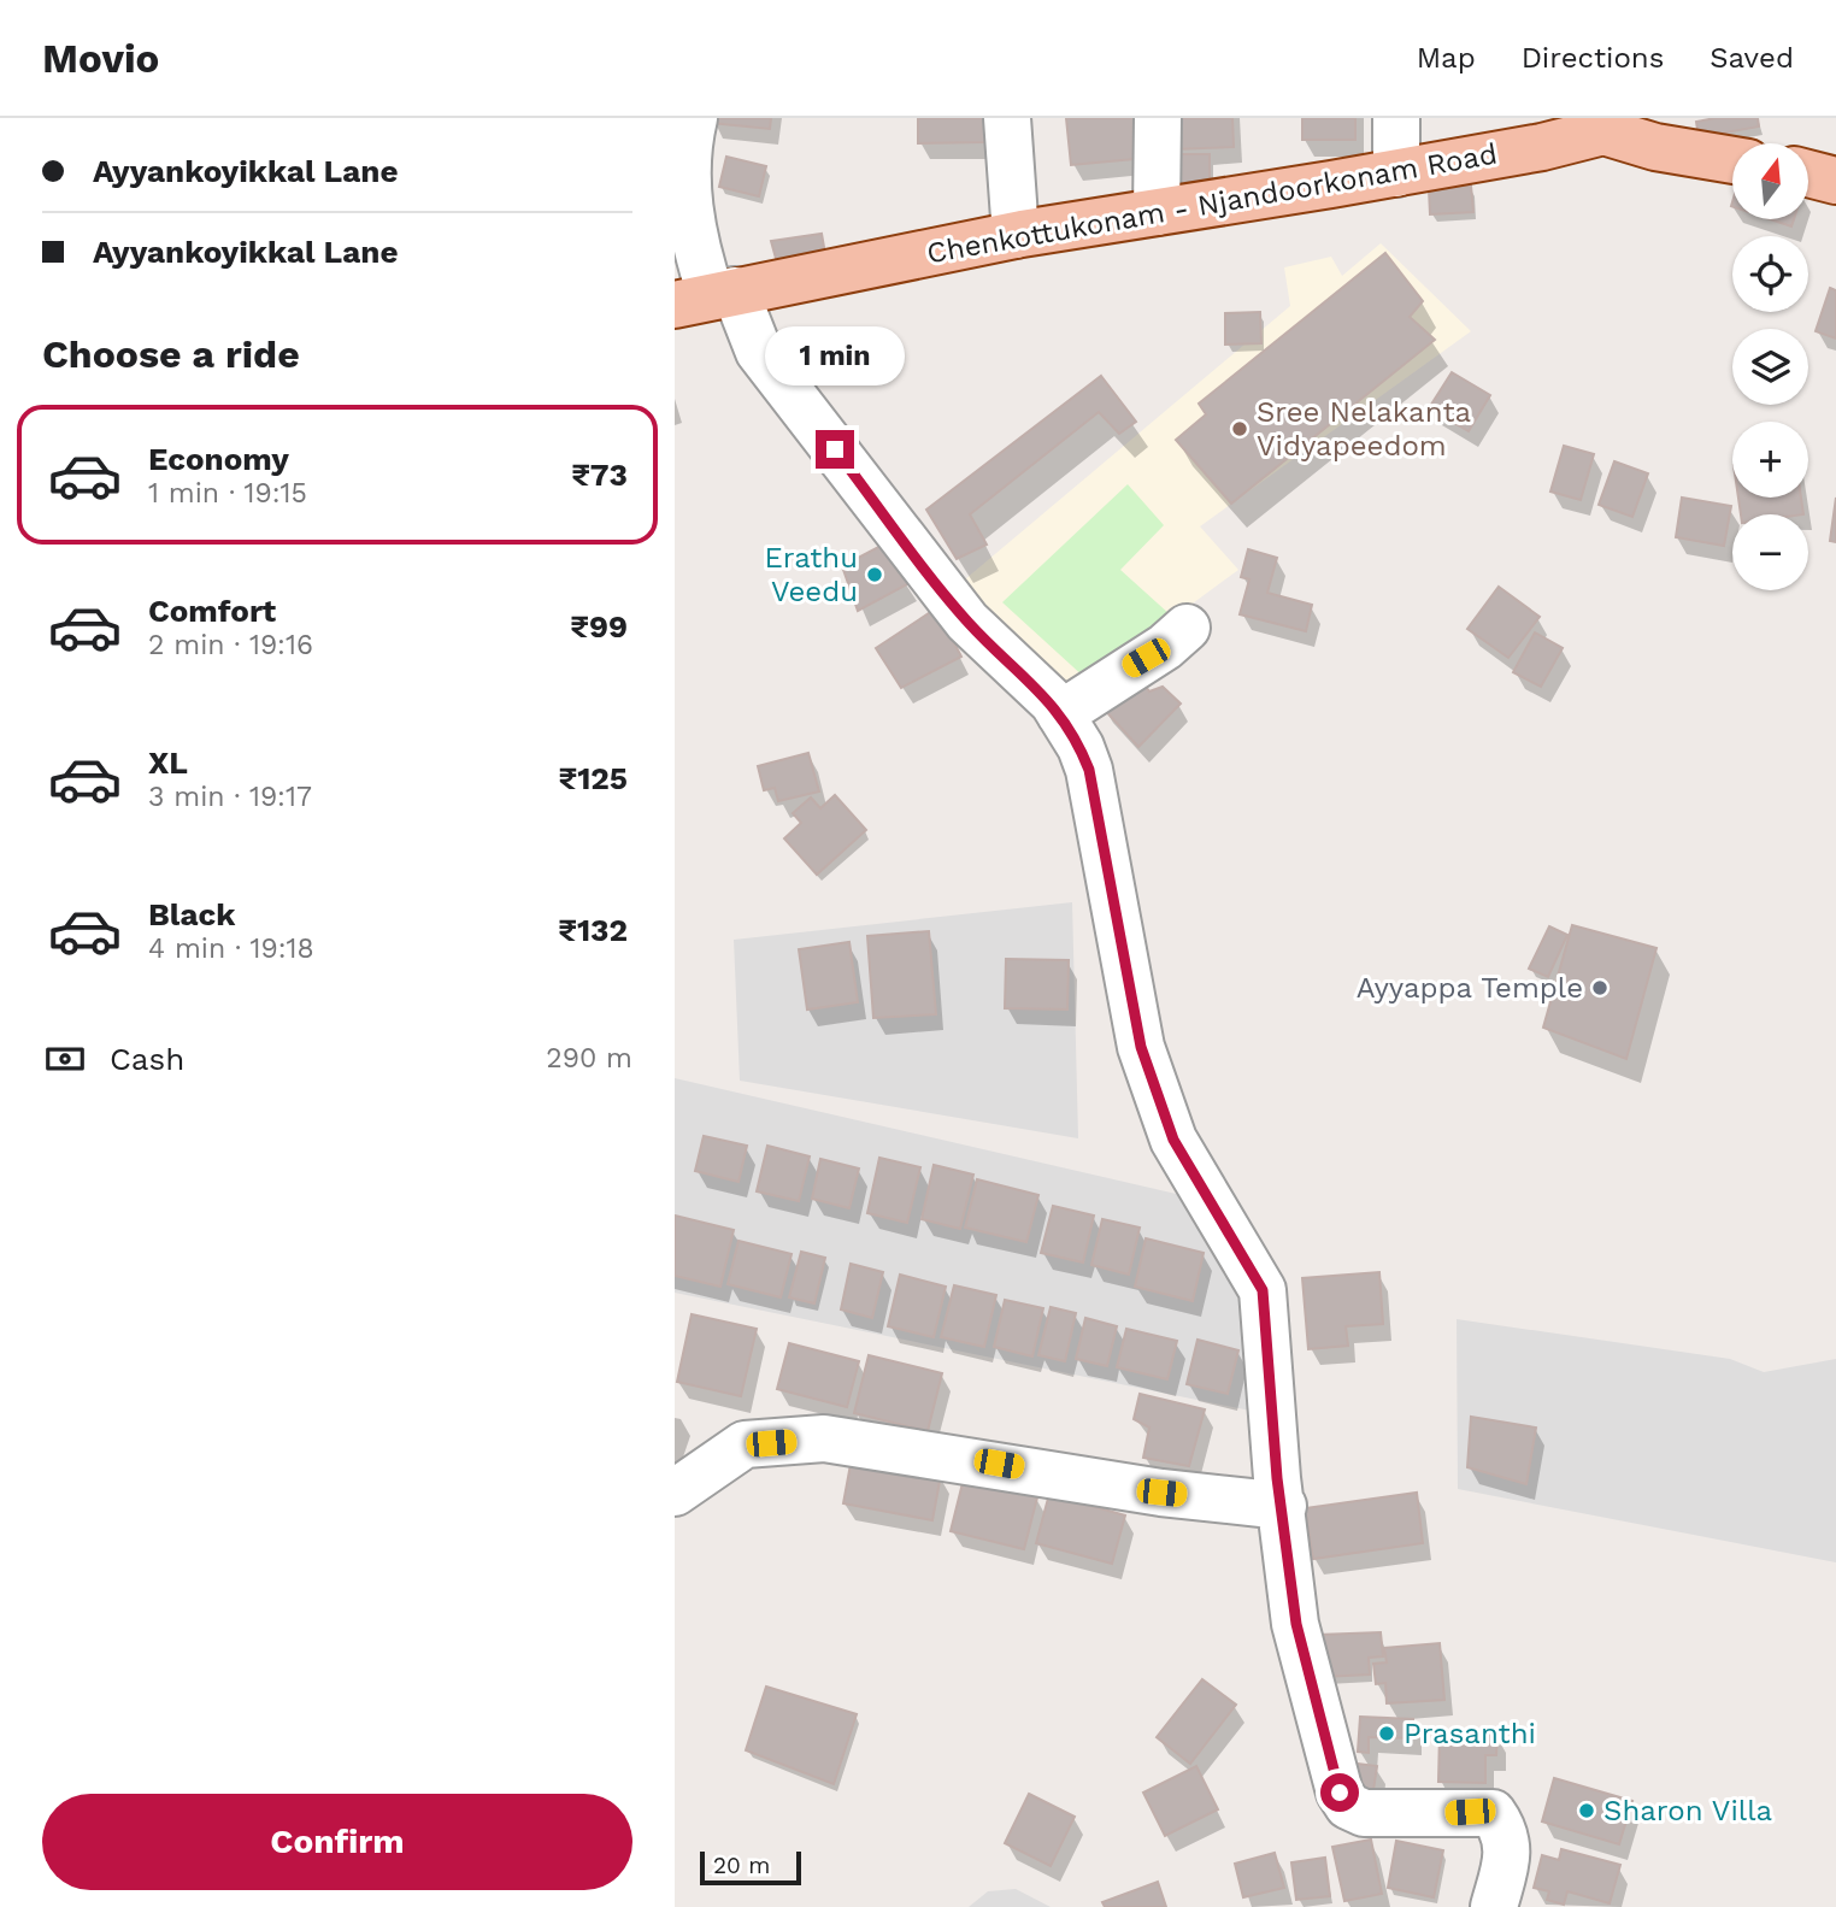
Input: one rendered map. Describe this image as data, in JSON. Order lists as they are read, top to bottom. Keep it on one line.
{"streets":{"main road":["Chenkottukonam - Njandoorkonam Road"]},"places":["Sree Nelakanta Vidyapeedom","Erathu Veedu","Ayyappa Temple","Prasanthi","Sharon Villa"],"scale_bar":"20 m","north":"top","page":{"header":"Movio","nav":["Map","Directions","Saved"],"banner":["Ayyankoyikkal Lane","Ayyankoyikkal Lane"],"map_buttons":["+","−"],"heading":"Choose a ride","bubble":"1 min","list":[{"name":"Economy","note":"1 min · 19:15","value":"₹73"},{"name":"Comfort","note":"2 min · 19:16","value":"₹99"},{"name":"XL","note":"3 min · 19:17","value":"₹125"},{"name":"Black","note":"4 min · 19:18","value":"₹132"}],"pay":["Cash","290 m"],"buttons":"Confirm","scale":"20 m"}}
